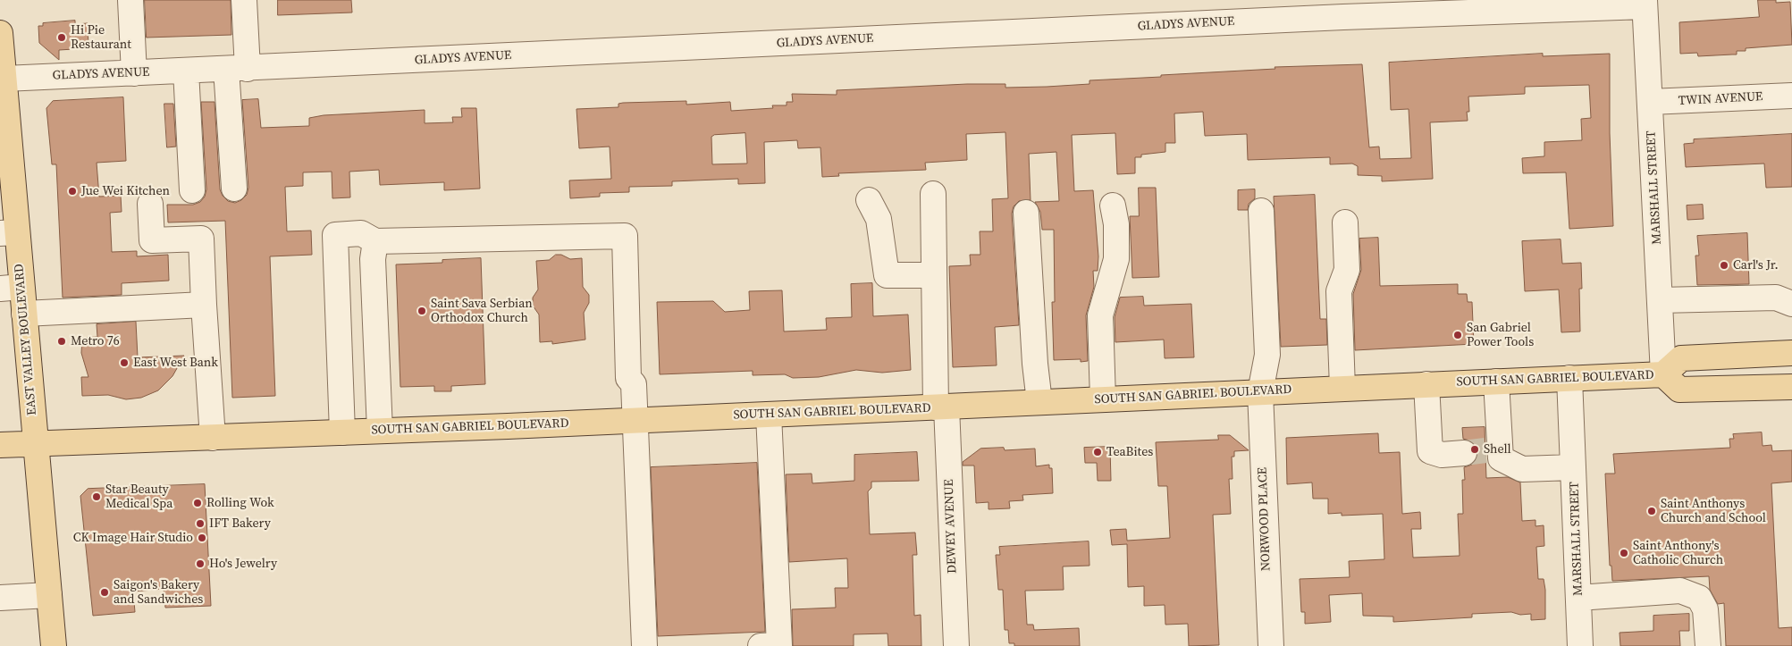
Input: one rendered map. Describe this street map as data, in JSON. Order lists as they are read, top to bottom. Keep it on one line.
{"streets":{"main road":["EAST VALLEY BOULEVARD","SOUTH SAN GABRIEL BOULEVARD"],"street":["GLADYS AVENUE","TWIN AVENUE","MARSHALL STREET","NORWOOD PLACE","DEWEY AVENUE"]},"crossings":[["GLADYS AVENUE","MARSHALL STREET"],["GLADYS AVENUE","EAST VALLEY BOULEVARD"],["TWIN AVENUE","MARSHALL STREET"],["MARSHALL STREET","SOUTH SAN GABRIEL BOULEVARD"],["EAST VALLEY BOULEVARD","SOUTH SAN GABRIEL BOULEVARD"],["SOUTH SAN GABRIEL BOULEVARD","NORWOOD PLACE"],["SOUTH SAN GABRIEL BOULEVARD","DEWEY AVENUE"]],"places":["Hi Pie Restaurant","Jue Wei Kitchen","Carl's Jr.","Saint Sava Serbian Orthodox Church","San Gabriel Power Tools","Metro 76","East West Bank","Shell","TeaBites","Star Beauty Medical Spa","Rolling Wok","Saint Anthonys Church and School","IFT Bakery","CK Image Hair Studio","Saint Anthony's Catholic Church","Ho's Jewelry","Saigon's Bakery and Sandwiches"]}
